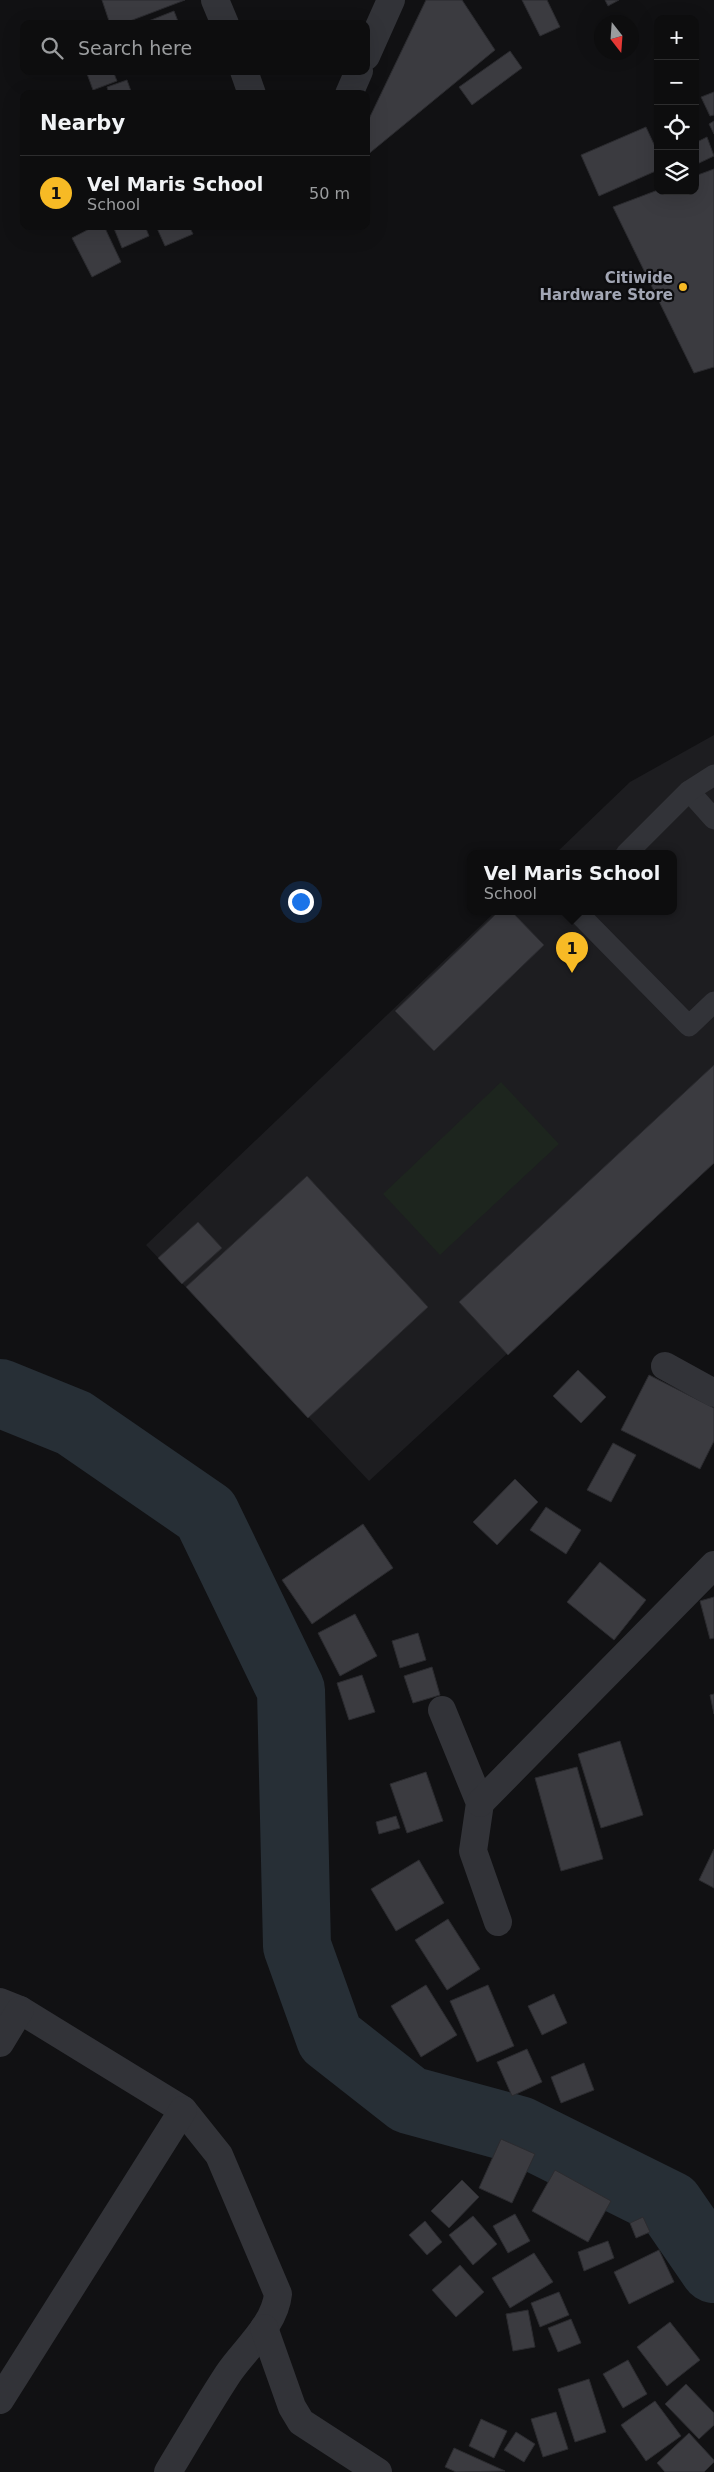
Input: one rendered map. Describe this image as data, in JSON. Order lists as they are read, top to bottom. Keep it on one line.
{"places":["Citiwide Hardware Store"],"north":"bottom","page":{"map_buttons":["+","−"],"search":"Search here","heading":"Nearby","list":[{"mark":"1","name":"Vel Maris School","note":"School","value":"50 m"}],"popup":["Vel Maris School","School"],"pins":"1"}}
